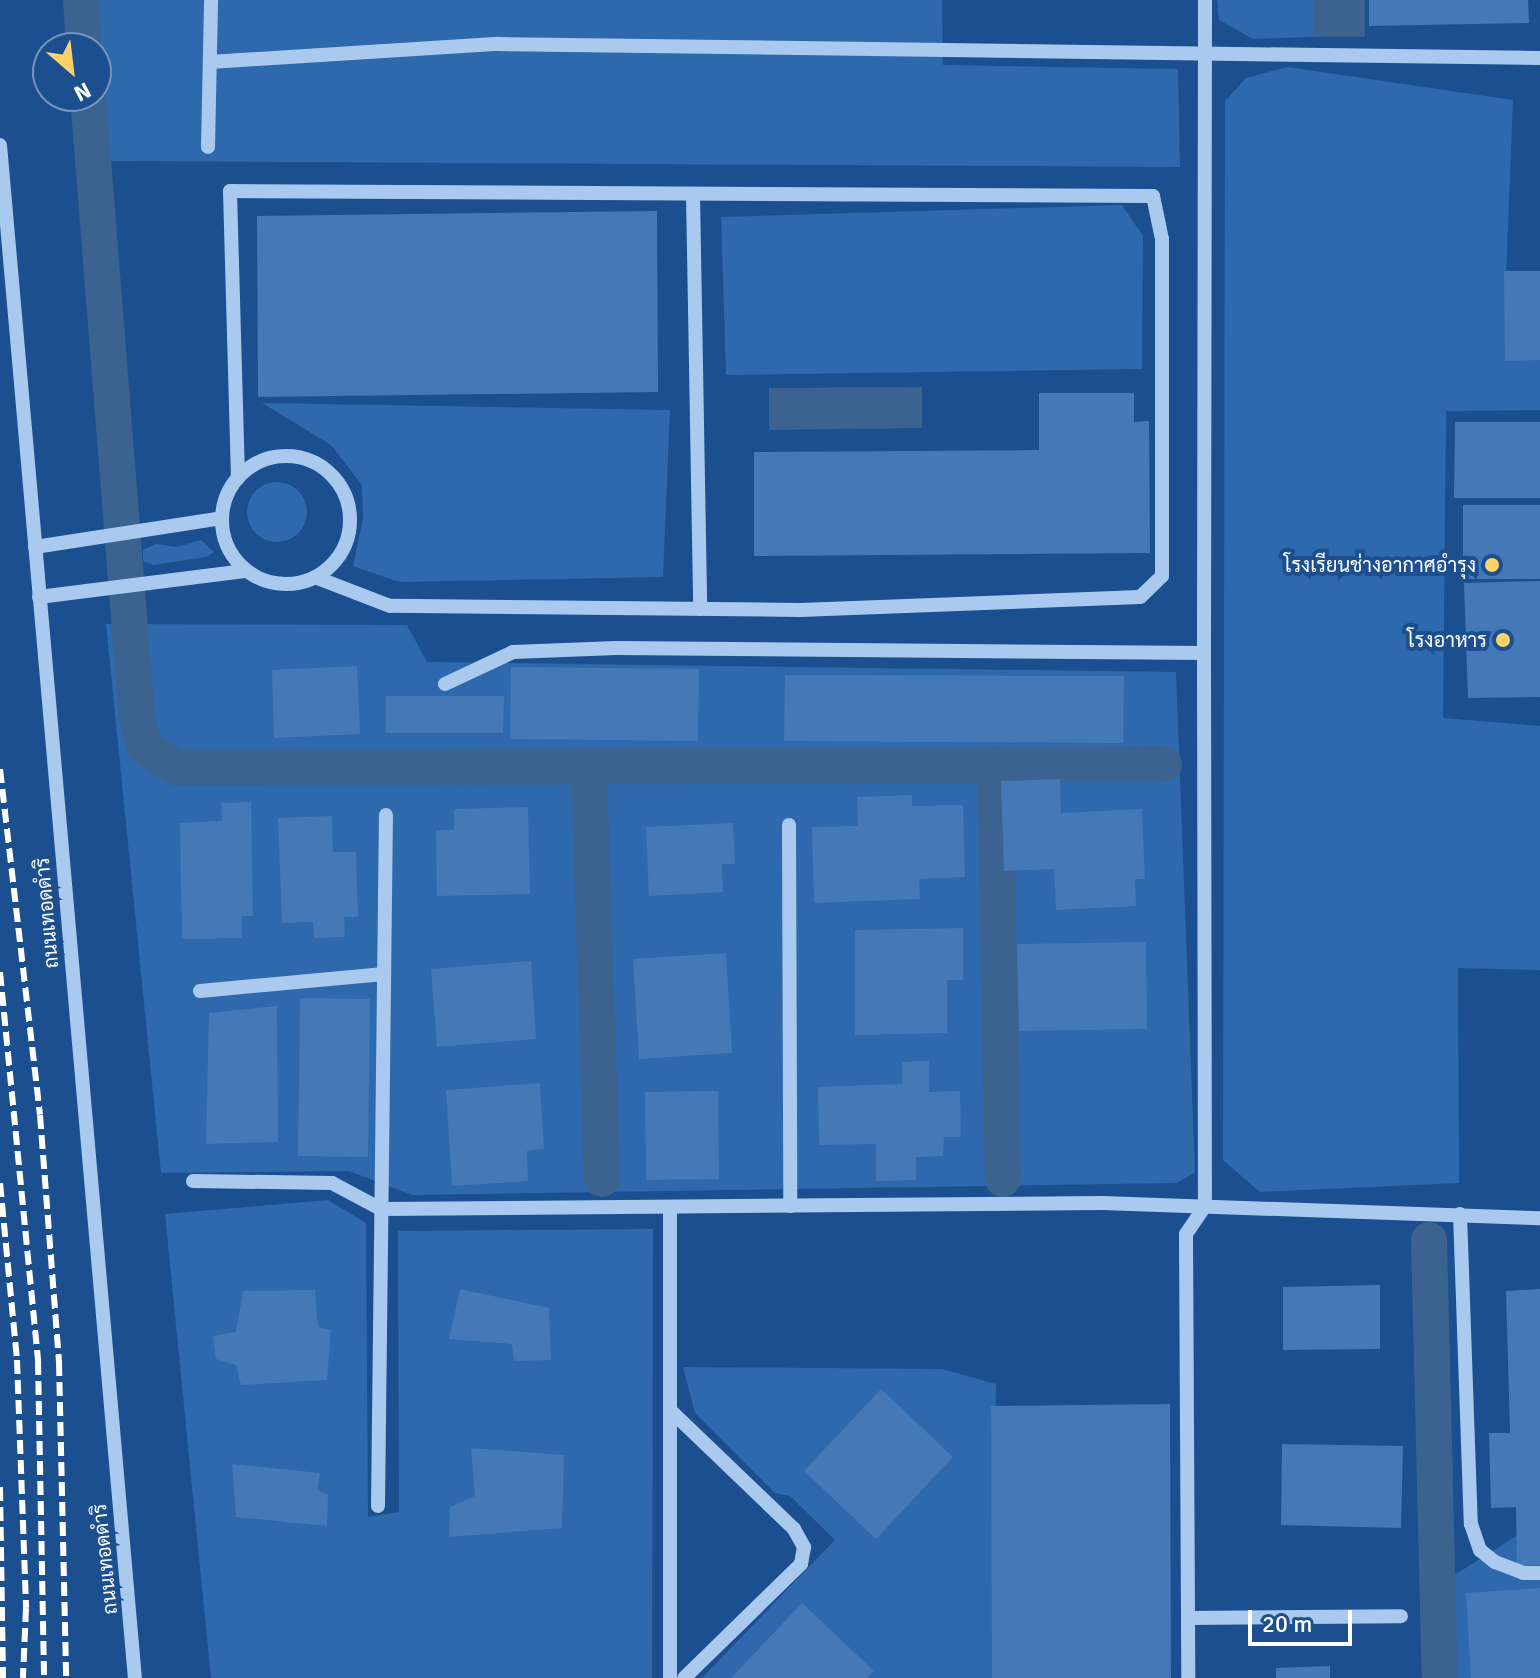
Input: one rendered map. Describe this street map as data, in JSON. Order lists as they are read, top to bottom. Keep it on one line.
{"streets":{"street":["ถนนเทอดดำริ"]},"places":["โรงเรียนช่างอากาศอำรุง","โรงอาหาร"],"scale_bar":"20 m","north":"bottom right"}
